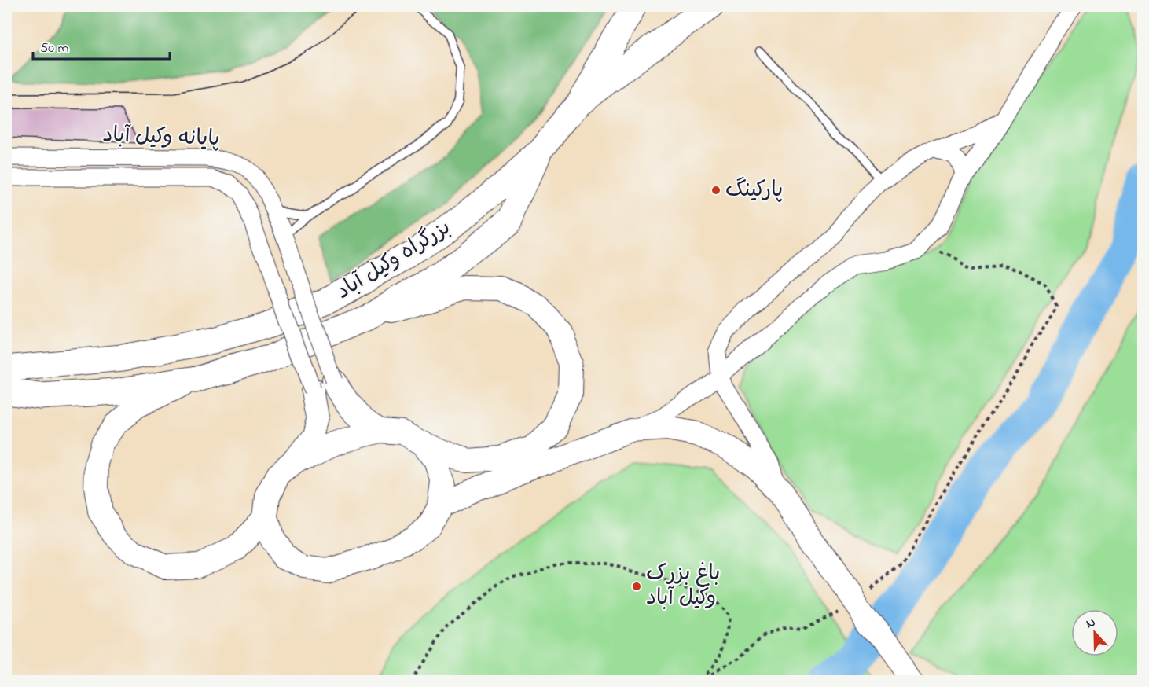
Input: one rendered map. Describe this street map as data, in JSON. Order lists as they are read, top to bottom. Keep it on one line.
{"streets":{"highway":["بزرگراه وکیل آباد"],"street":["پایانه وکیل آباد"]},"places":["پارکینگ","باغ بزرک وکیل آباد"],"scale_bar":"50 m","north":"top"}
